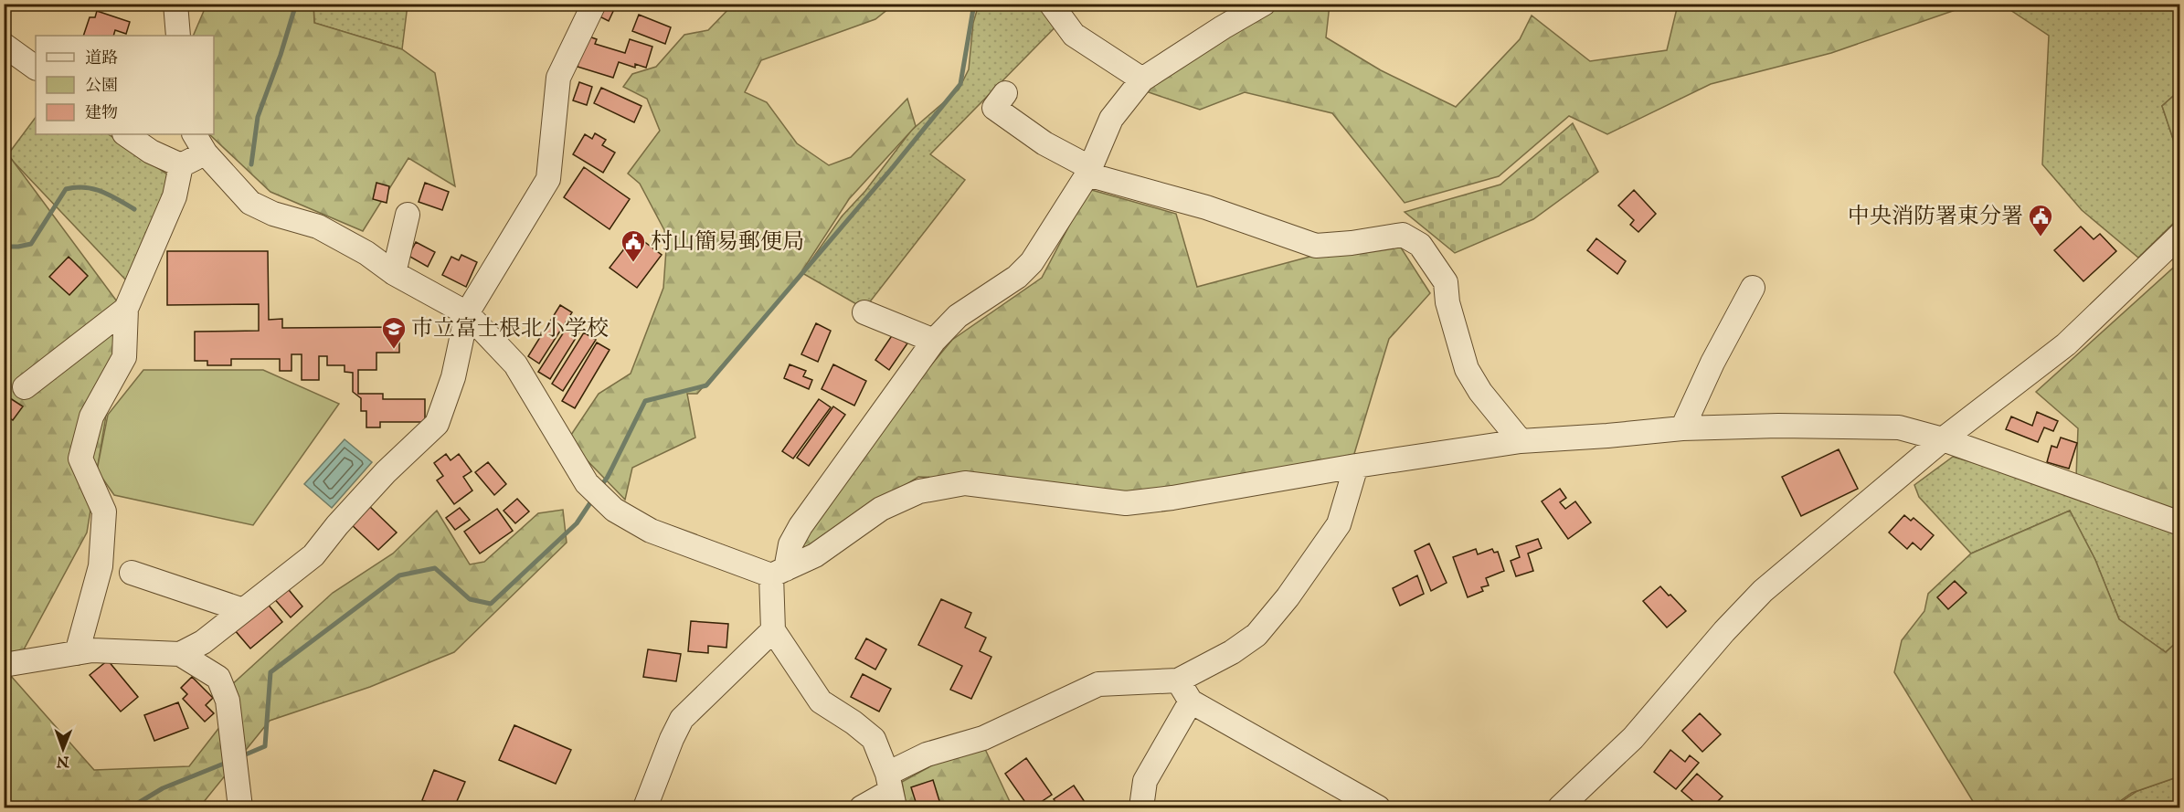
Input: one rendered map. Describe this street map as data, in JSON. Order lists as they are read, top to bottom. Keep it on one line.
{"places":{"public building":["中央消防署東分署","村山簡易郵便局"],"school or university":["市立富士根北小学校"]},"legend":["道路","公園","建物"],"north":"bottom"}
